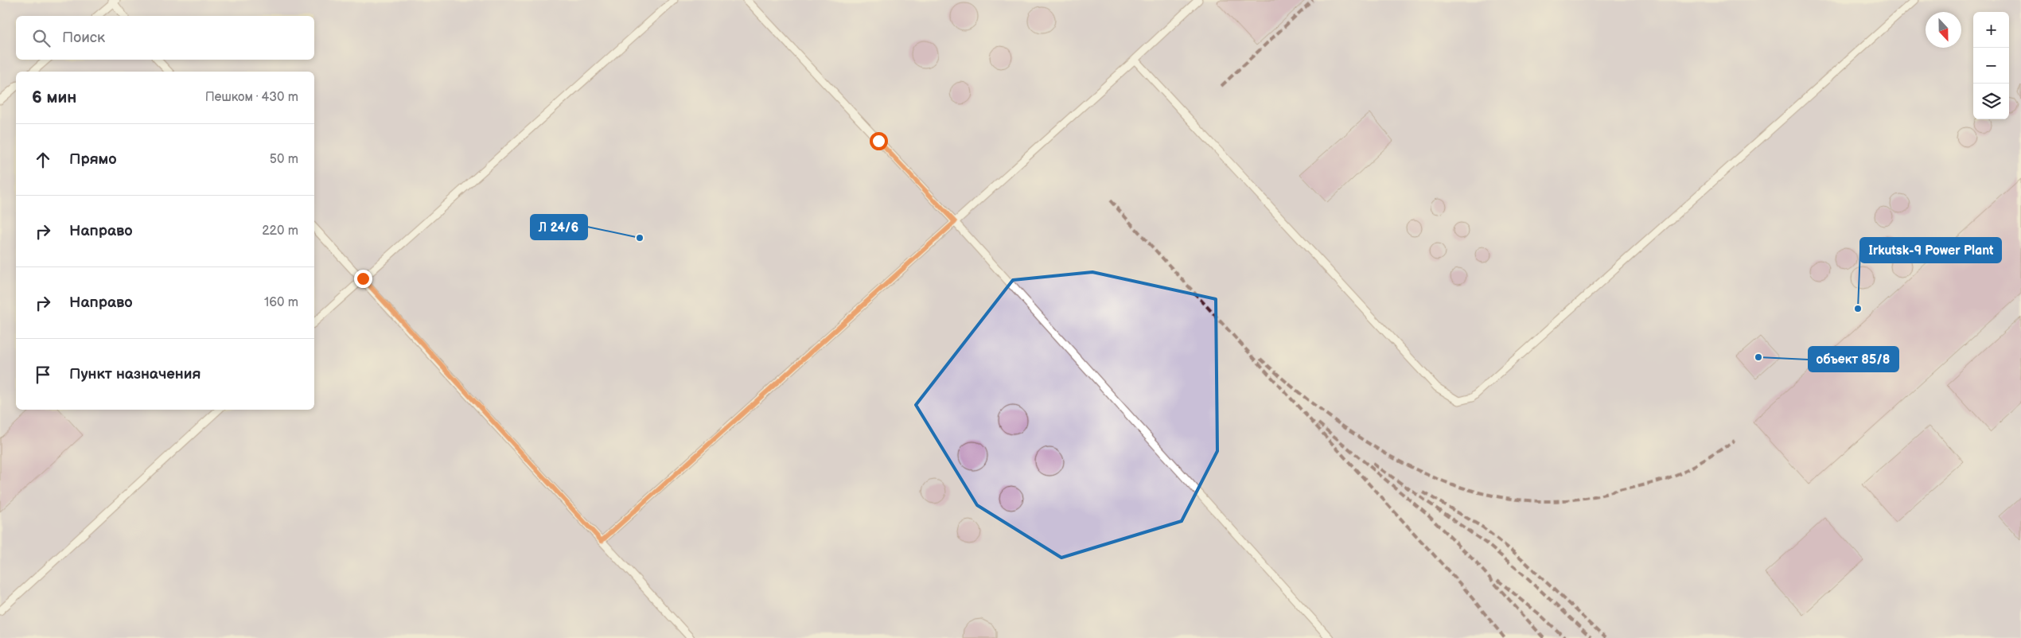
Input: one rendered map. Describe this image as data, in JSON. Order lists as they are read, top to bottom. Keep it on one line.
{"places":["Л 24/6","Irkutsk-9 Power Plant","объект 85/8"],"north":"bottom","page":{"map_buttons":["+","−"],"search":"Поиск","heading":["6 мин","Пешком · 430 m"],"list":[["Прямо","50 m"],["Направо","220 m"],["Направо","160 m"],"Пункт назначения"]}}
